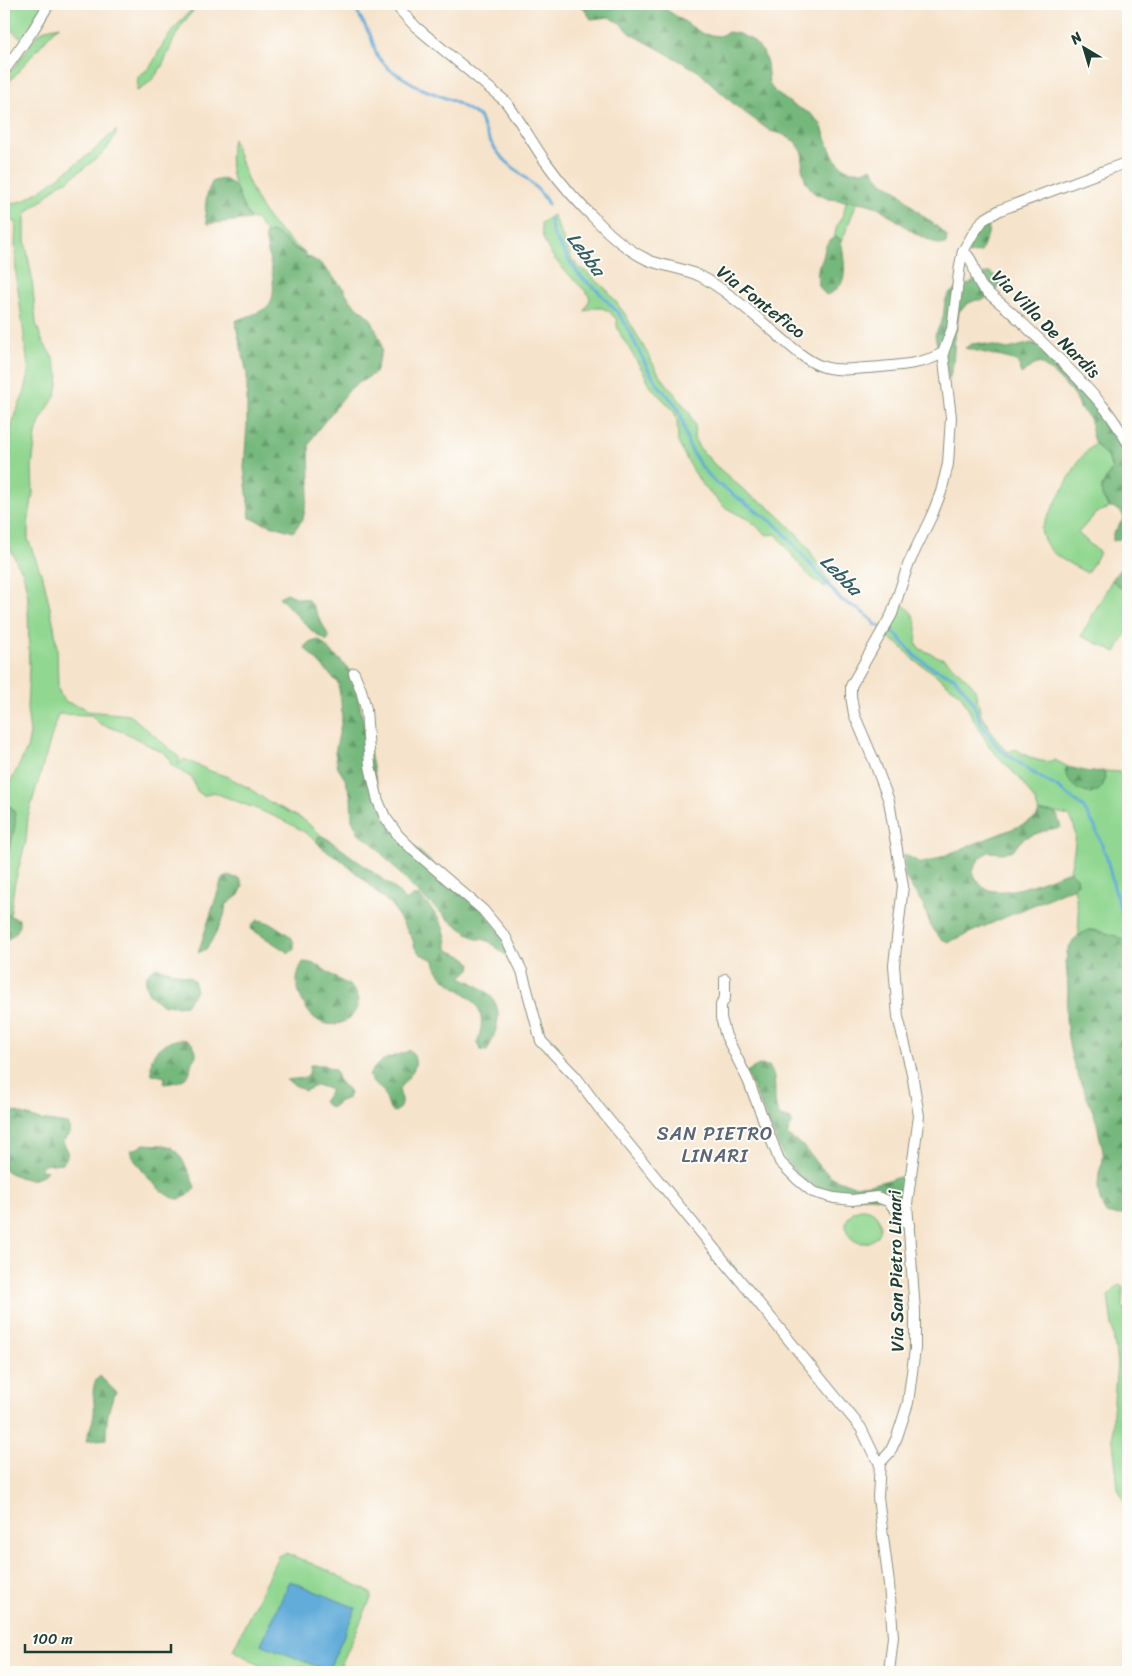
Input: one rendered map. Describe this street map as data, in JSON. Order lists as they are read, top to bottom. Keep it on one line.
{"streets":{"street":["Via Fontefico","Via Villa De Nardis","Via San Pietro Linari"]},"crossings":[["Via Fontefico","Via San Pietro Linari"],["Via Villa De Nardis","Via San Pietro Linari"]],"districts":["SAN PIETRO LINARI"],"water":["Lebba"],"scale_bar":"100 m","north":"top left"}
